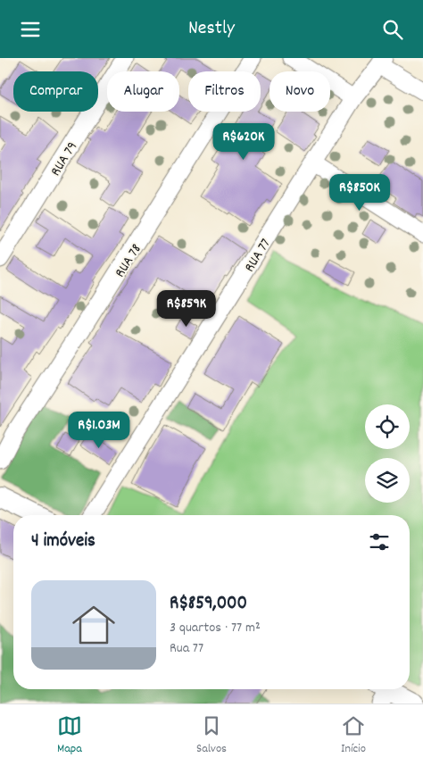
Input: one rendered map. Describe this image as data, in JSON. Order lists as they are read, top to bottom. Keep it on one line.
{"streets":{"street":["RUA 79","RUA 77","RUA 78"]},"page":{"header":"Nestly","chip":["Comprar","Alugar","Filtros","Novo"],"price":["R$620K","R$850K","R$859K","R$1.03M"],"heading":"4 imóveis","list":[{"name":"R$859,000","note":"3 quartos · 77 m² · Rua 77"}],"tabs":["Mapa","Salvos","Início"]}}
